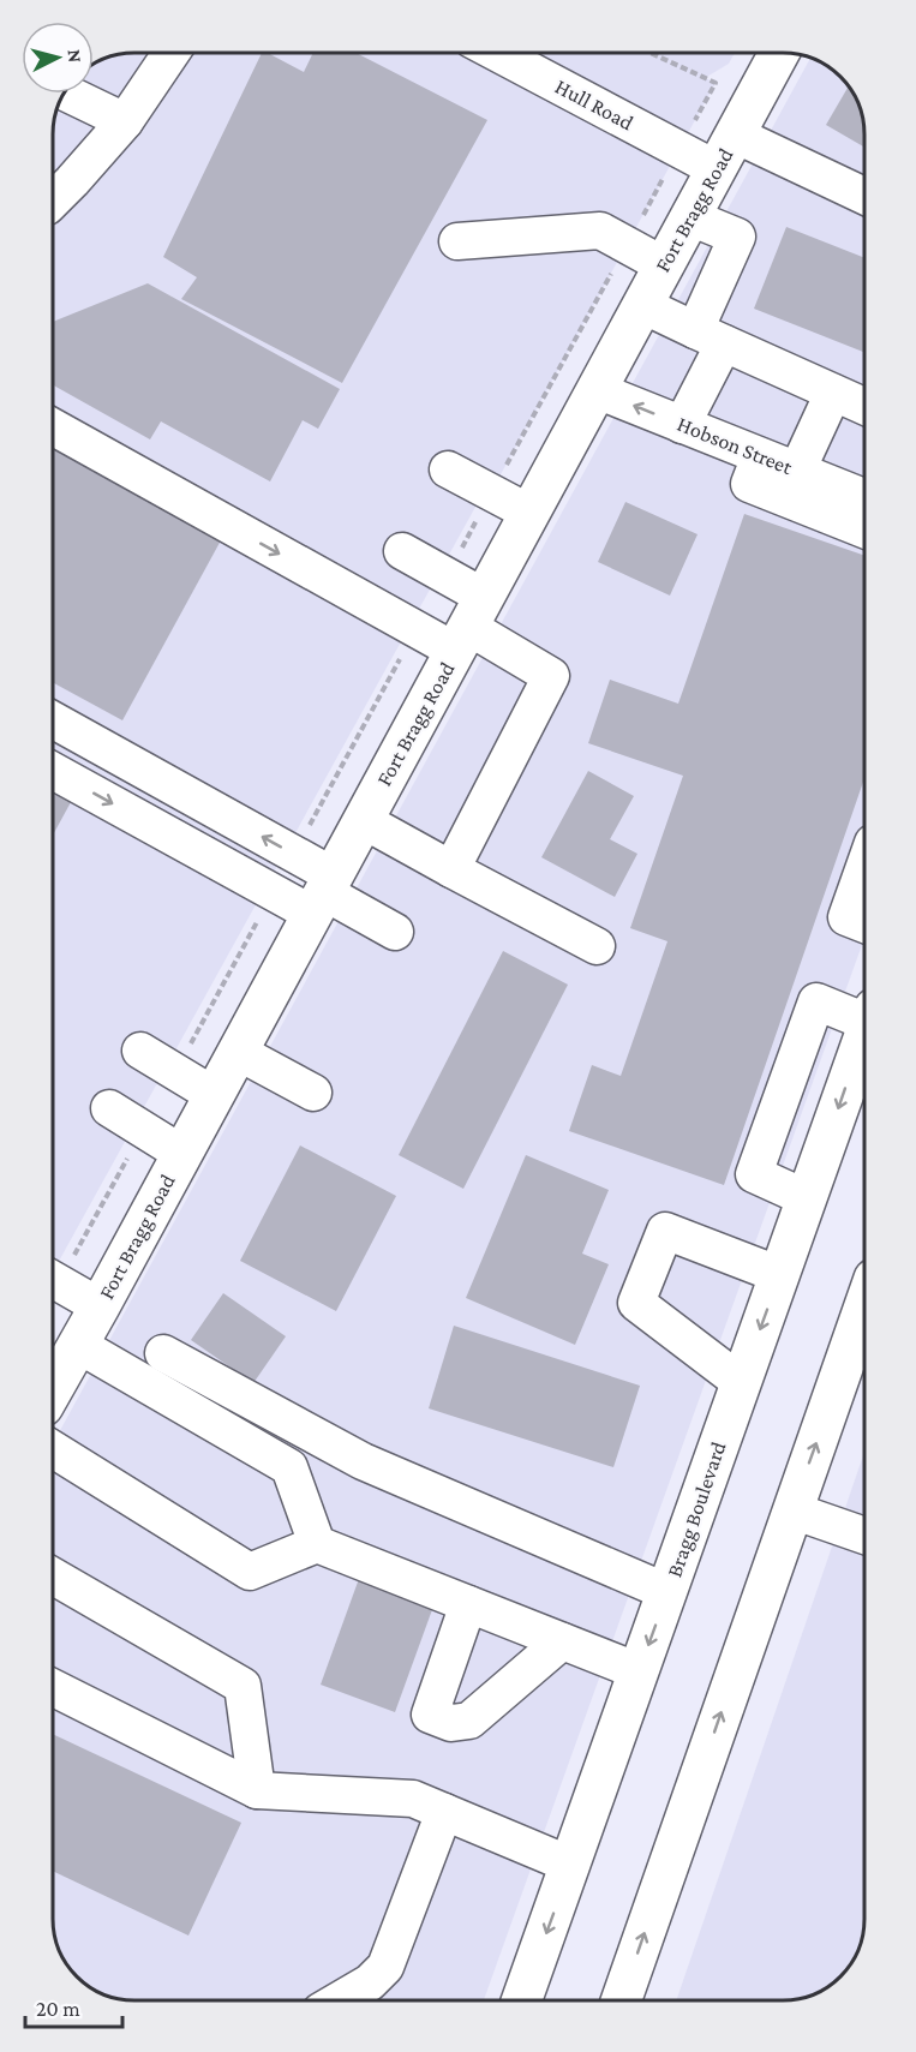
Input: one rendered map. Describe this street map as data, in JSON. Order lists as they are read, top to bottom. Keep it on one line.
{"streets":{"main road":["Fort Bragg Road","Bragg Boulevard"],"street":["Hull Road","Hobson Street"]},"crossings":[["Hull Road","Fort Bragg Road"],["Fort Bragg Road","Hobson Street"]],"scale_bar":"20 m","north":"right"}
